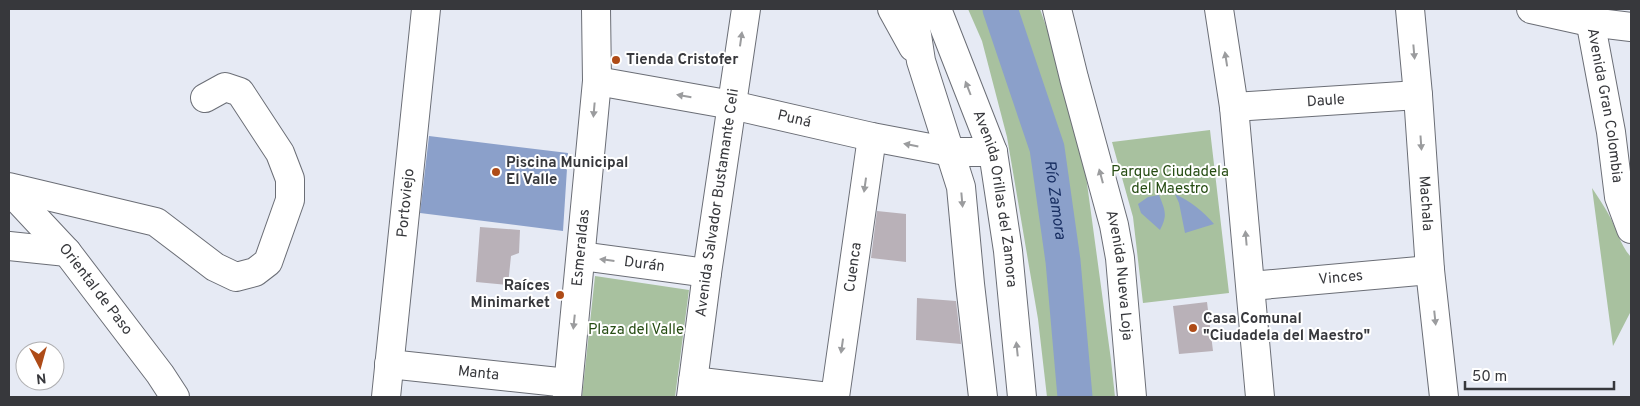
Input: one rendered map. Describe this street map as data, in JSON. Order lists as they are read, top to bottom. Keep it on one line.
{"streets":{"main road":["Daule","Avenida Gran Colombia","Puná","Avenida Orillas del Zamora","Portoviejo","Avenida Salvador Bustamante Celi","Machala","Esmeraldas","Durán","Cuenca","Avenida Nueva Loja","Vinces","Oriental de Paso","Manta"]},"crossings":[["Daule","Machala"],["Puná","Avenida Orillas del Zamora"],["Puná","Avenida Salvador Bustamante Celi"],["Puná","Esmeraldas"],["Puná","Cuenca"],["Portoviejo","Manta"],["Avenida Salvador Bustamante Celi","Durán"],["Machala","Vinces"],["Esmeraldas","Durán"],["Esmeraldas","Manta"]],"one_way":["Puná","Esmeraldas","Durán","Cuenca"],"water":["Río Zamora"],"parks":["Parque Ciudadela del Maestro","Plaza del Valle"],"places":["Tienda Cristofer","Piscina Municipal El Valle","Raíces Minimarket","Casa Comunal \"Ciudadela del Maestro\""],"scale_bar":"50 m","north":"bottom"}
